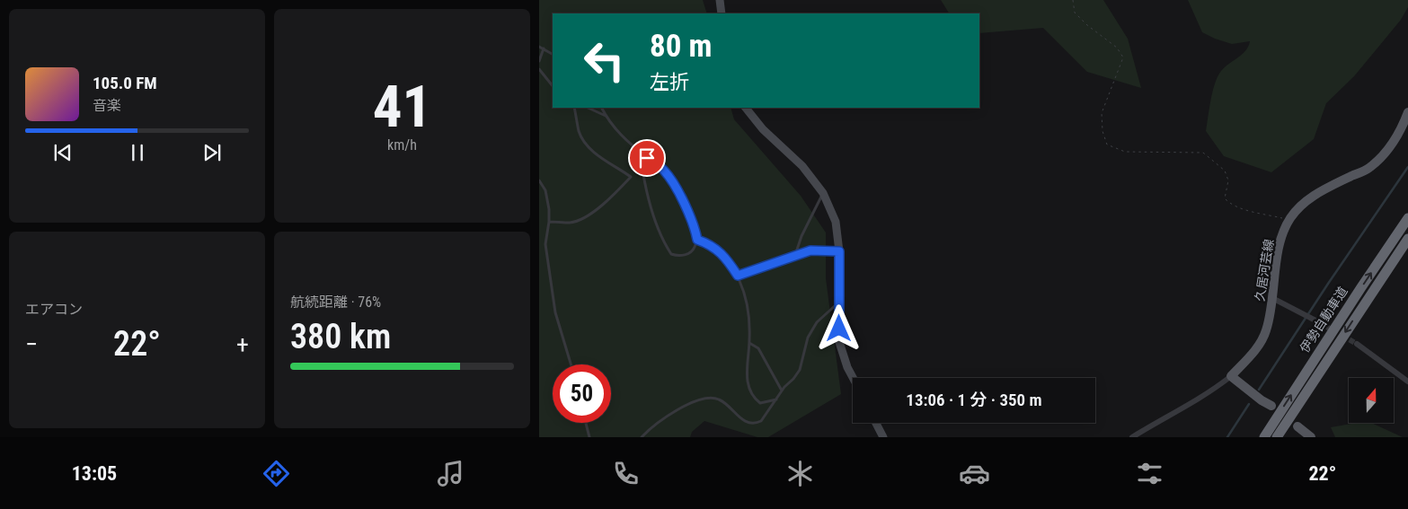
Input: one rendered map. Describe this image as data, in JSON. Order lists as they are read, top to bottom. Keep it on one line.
{"streets":{"highway":["伊勢自動車道"],"main road":["久居河芸線"]},"north":"top","page":{"tile":[["41","km/h"],"エアコン",["航続距離 · 76%","380 km"]],"turn":["80 m","左折"],"song":["105.0 FM","音楽"],"heat":["−","22°","+"],"limit":"50","trip":"13:06 · 1 分 · 350 m","tabs":["13:05","22°"]}}
